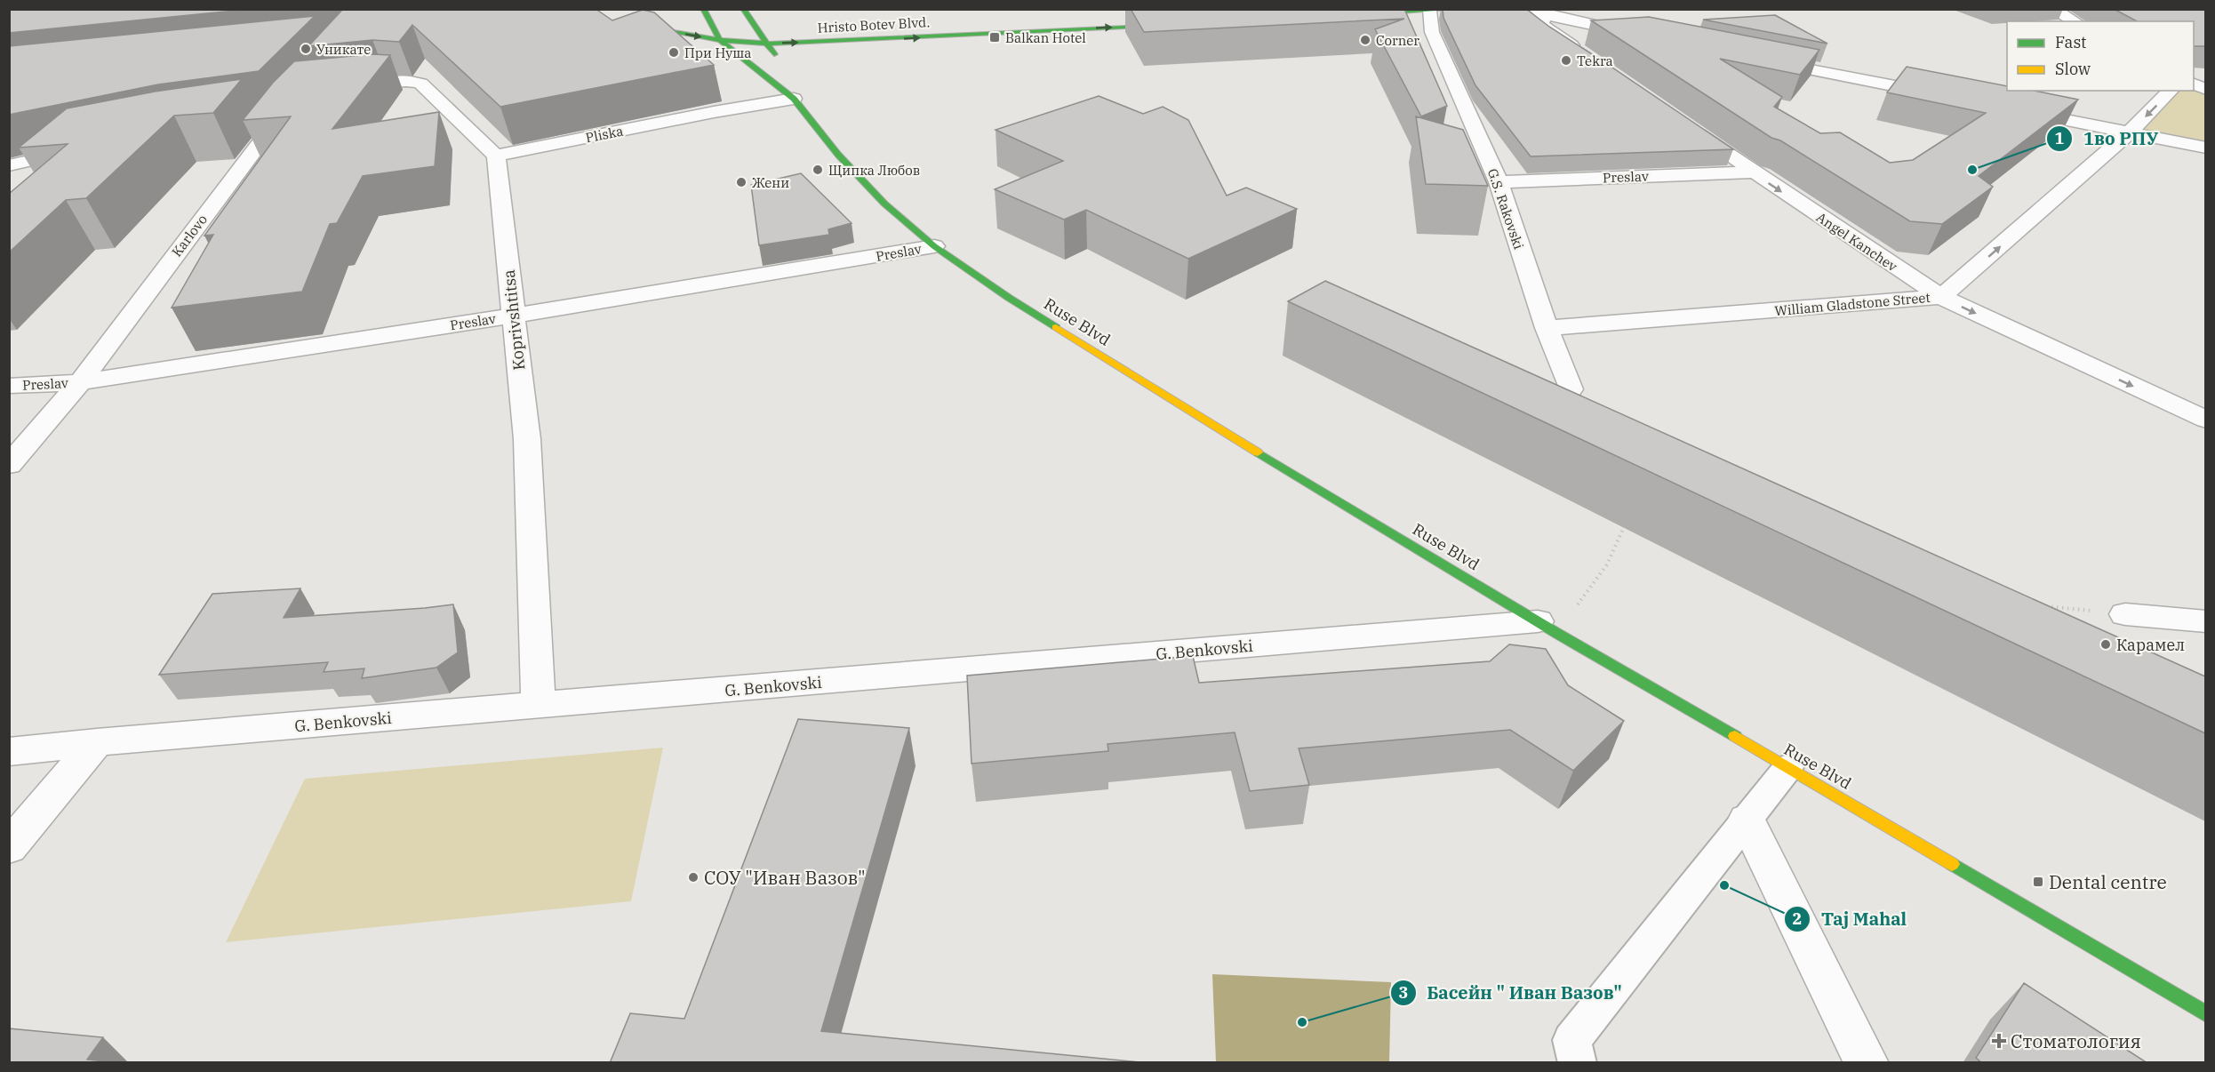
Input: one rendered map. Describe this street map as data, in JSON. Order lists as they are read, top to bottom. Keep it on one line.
{"streets":{"street":["Hristo Botev Blvd.","Pliska","Preslav","G.S. Rakovski","Karlovo","Angel Kanchev","William Gladstone Street","Koprivshtitsa","Ruse Blvd","G. Benkovski"]},"crossings":[["Hristo Botev Blvd.","Ruse Blvd"],["Pliska","Koprivshtitsa"],["Pliska","Ruse Blvd"],["Preslav","G.S. Rakovski"],["Preslav","Karlovo"],["Preslav","Angel Kanchev"],["Preslav","Koprivshtitsa"],["Preslav","Ruse Blvd"],["G.S. Rakovski","William Gladstone Street"],["Angel Kanchev","William Gladstone Street"],["Koprivshtitsa","G. Benkovski"],["Ruse Blvd","G. Benkovski"]],"one_way":["Hristo Botev Blvd."],"places":{"transit":["Balkan Hotel","Dental centre"],"other":["Corner","Уникате","При Нуша","Tekra","Щипка Любов","1во РПУ","Жени","Карамел","СОУ \"Иван Вазов\"","Taj Mahal","Басейн \" Иван Вазов\""],"health":["Стоматология"]},"legend":["Fast","Slow"]}
